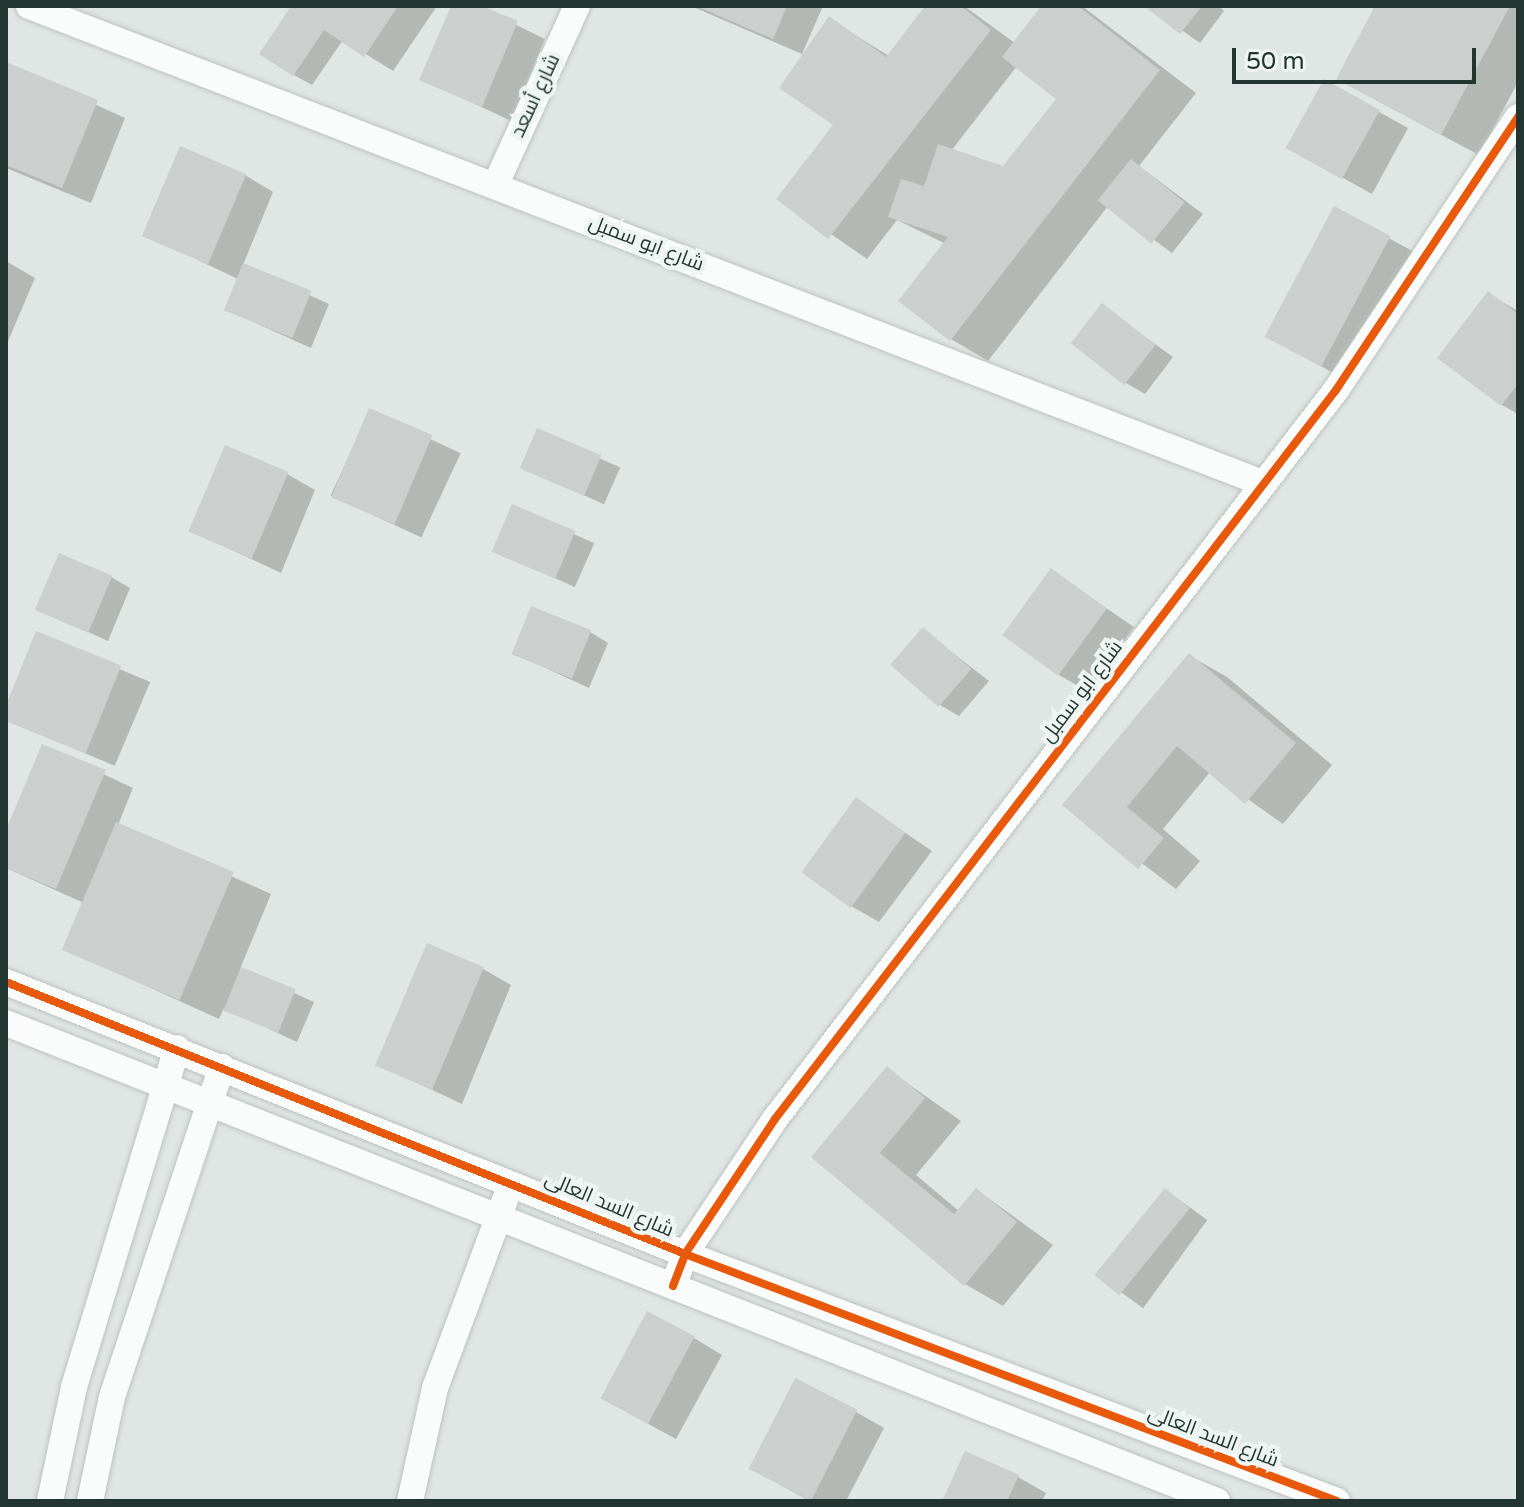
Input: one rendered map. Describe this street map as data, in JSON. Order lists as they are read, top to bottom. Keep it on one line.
{"streets":{"street":["شارع أسعد","شارع ابو سمبل","شارع السد العالى"]},"crossings":[["شارع أسعد","شارع ابو سمبل"],["شارع ابو سمبل","شارع السد العالى"]],"scale_bar":"50 m"}
